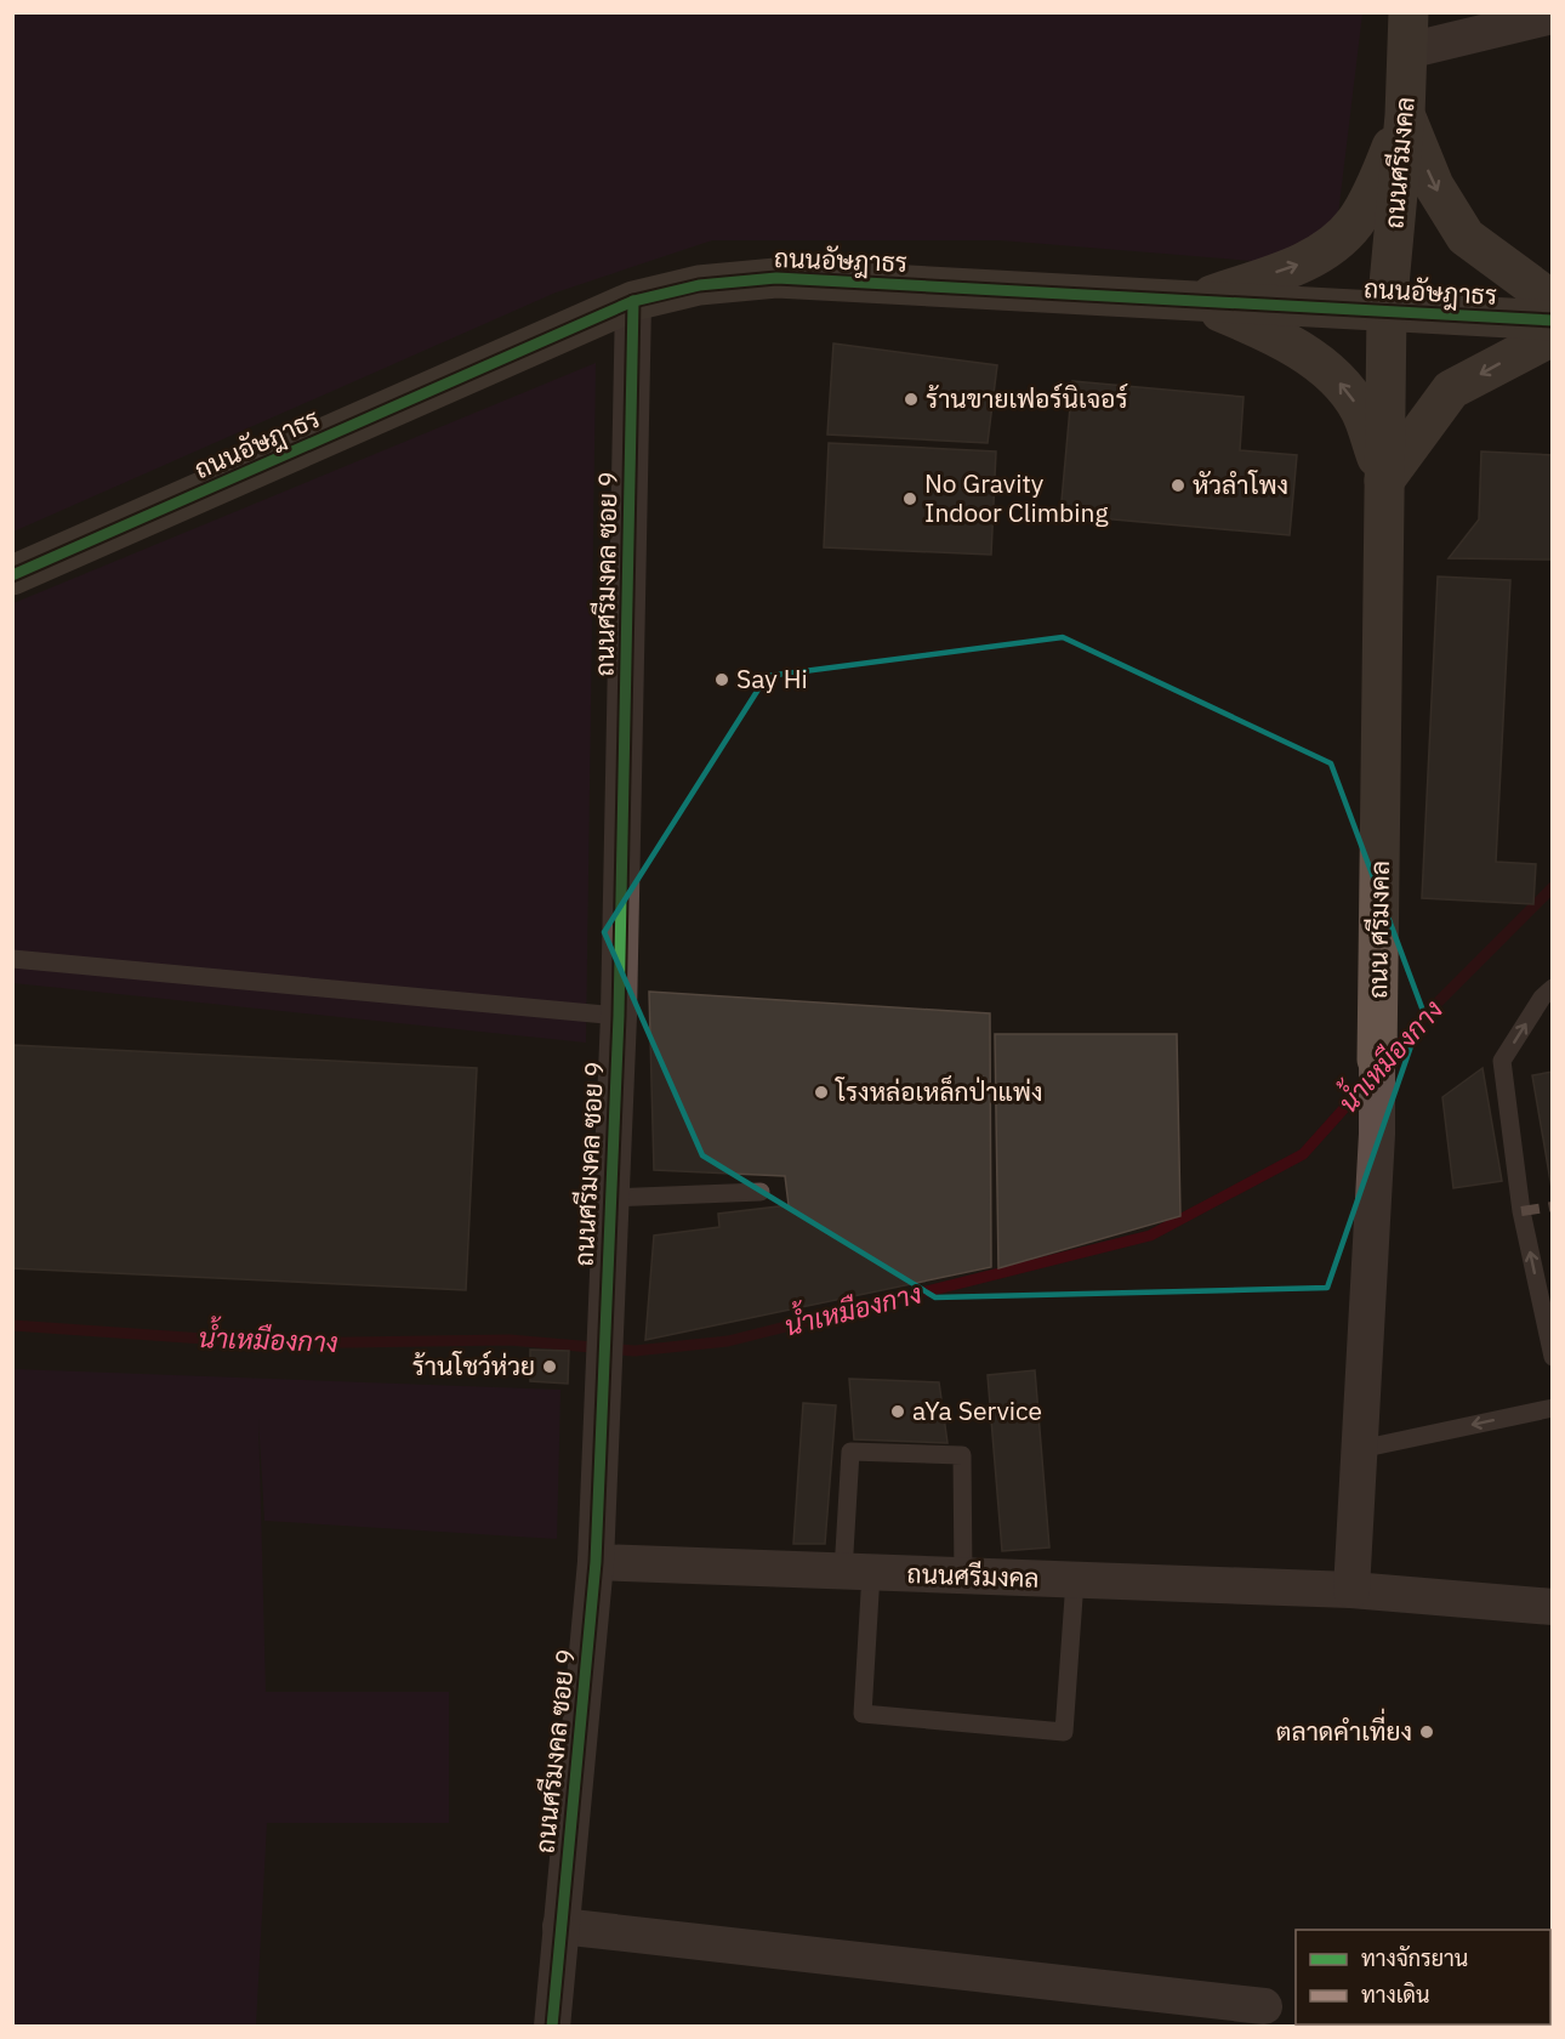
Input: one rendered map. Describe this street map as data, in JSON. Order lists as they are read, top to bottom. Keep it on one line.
{"streets":{"street":["ถนนศรีมงคล","ถนนอัษฎาธร","ถนนศรีมงคล ซอย 9","ถนน ศรีมงคล"]},"crossings":[["ถนนศรีมงคล","ถนนอัษฎาธร"],["ถนนศรีมงคล","ถนนศรีมงคล ซอย 9"],["ถนนศรีมงคล","ถนน ศรีมงคล"],["ถนนอัษฎาธร","ถนนศรีมงคล ซอย 9"],["ถนนอัษฎาธร","ถนน ศรีมงคล"]],"water":["น้ำเหมืองกาง"],"places":["ร้านขายเฟอร์นิเจอร์","หัวลำโพง","No Gravity Indoor Climbing","Say Hi","โรงหล่อเหล็กป่าแพ่ง","ร้านโชว์ห่วย","aYa Service","ตลาดคำเที่ยง"],"legend":["ทางจักรยาน","ทางเดิน"]}
